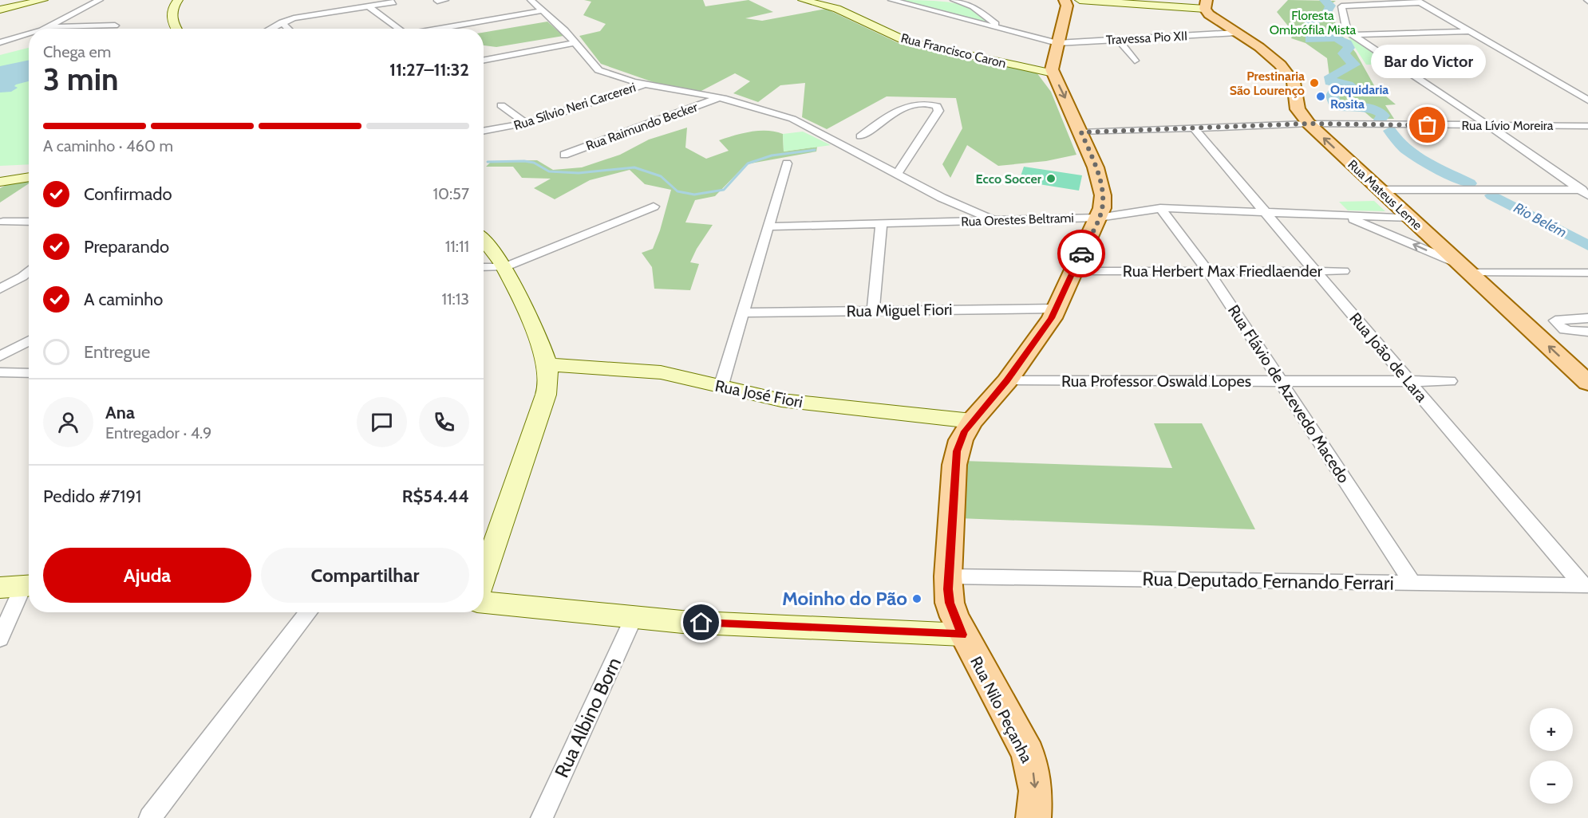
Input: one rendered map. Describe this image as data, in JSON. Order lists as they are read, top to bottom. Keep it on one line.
{"streets":{"main road":["Rua Mateus Leme","Rua Nilo Peçanha"],"street":["Travessa Pio XII","Rua Francisco Caron","Rua Sílvio Neri Carcereri","Rua Lívio Moreira","Rua Raimundo Becker","Rua Orestes Beltrami","Rua Herbert Max Friedlaender","Rua Miguel Fiori","Rua João de Lara","Rua Professor Oswald Lopes","Rua José Fiori","Rua Flávio de Azevedo Macedo","Rua Deputado Fernando Ferrari","Rua Albino Born"]},"crossings":[["Travessa Pio XII","Rua Mateus Leme"],["Rua Francisco Caron","Rua Nilo Peçanha"],["Rua Lívio Moreira","Rua Mateus Leme"],["Rua Lívio Moreira","Rua João de Lara"],["Rua Lívio Moreira","Rua Nilo Peçanha"],["Rua Mateus Leme","Rua Orestes Beltrami"],["Rua Orestes Beltrami","Rua João de Lara"],["Rua Orestes Beltrami","Rua Flávio de Azevedo Macedo"],["Rua Orestes Beltrami","Rua Nilo Peçanha"],["Rua Herbert Max Friedlaender","Rua João de Lara"],["Rua Herbert Max Friedlaender","Rua Flávio de Azevedo Macedo"],["Rua Herbert Max Friedlaender","Rua Nilo Peçanha"],["Rua Miguel Fiori","Rua Nilo Peçanha"],["Rua João de Lara","Rua Professor Oswald Lopes"],["Rua João de Lara","Rua Deputado Fernando Ferrari"],["Rua Professor Oswald Lopes","Rua Flávio de Azevedo Macedo"],["Rua Professor Oswald Lopes","Rua Nilo Peçanha"],["Rua José Fiori","Rua Nilo Peçanha"],["Rua Flávio de Azevedo Macedo","Rua Deputado Fernando Ferrari"],["Rua Deputado Fernando Ferrari","Rua Nilo Peçanha"]],"one_way":["Rua Mateus Leme"],"water":["Rio Belém"],"parks":["Floresta Ombrófila Mista"],"places":["Prestinaria São Lourenço","Orquidaria Rosita","Bar do Victor","Ecco Soccer","Moinho do Pão"],"page":{"heading":["3 min","Chega em","11:27–11:32"],"panel":["Ana","Entregador · 4.9","Pedido #7191","R$54.44"],"bubble":"Bar do Victor","bar":"A caminho · 460 m","list":[["Confirmado","10:57"],["Preparando","11:11"],["A caminho","11:13"],"Entregue"],"buttons":["Ajuda","Compartilhar"],"map_buttons":["+","−"]}}
